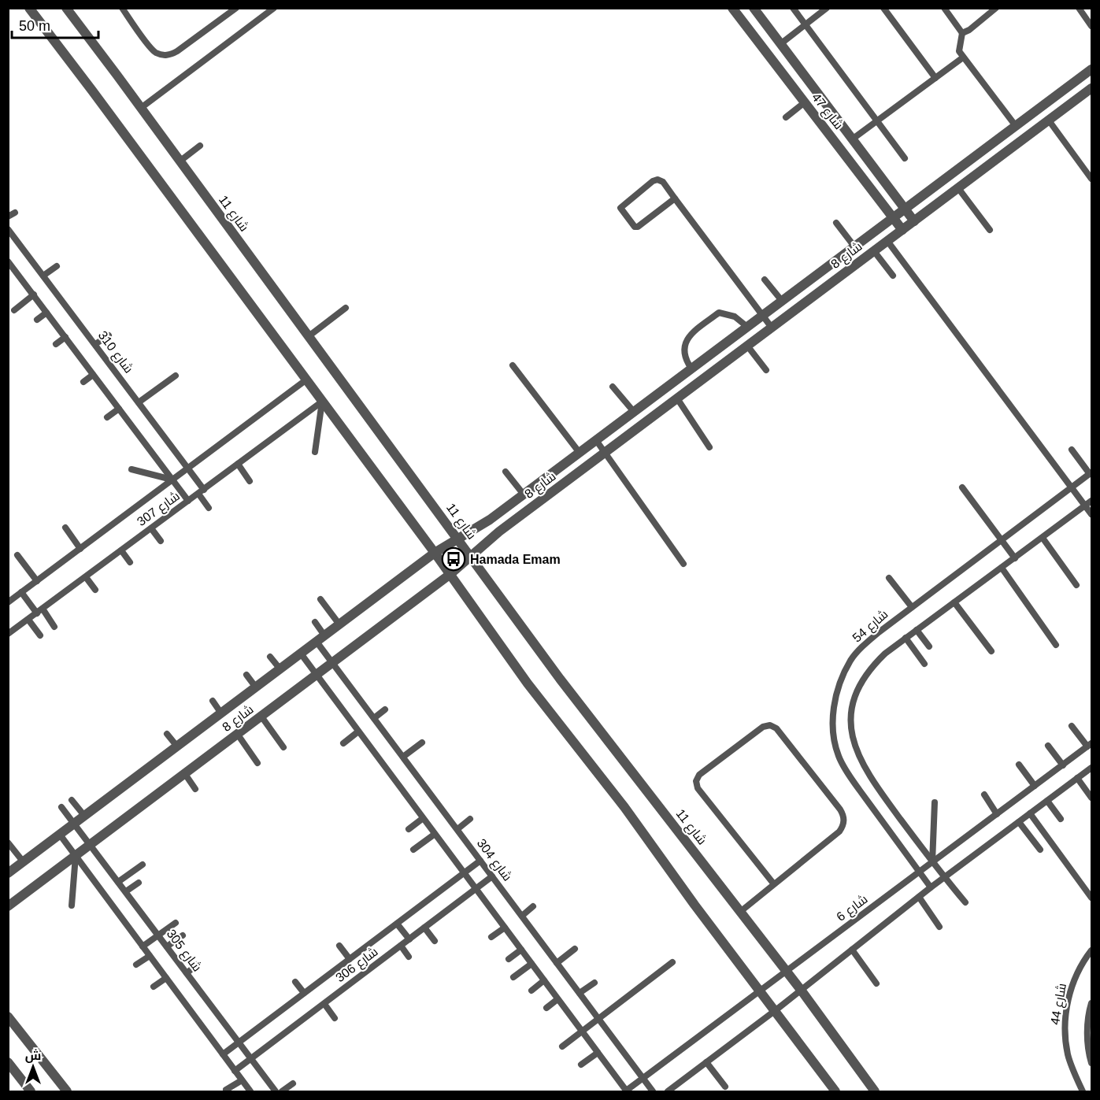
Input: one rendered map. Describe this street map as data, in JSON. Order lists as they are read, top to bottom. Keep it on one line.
{"streets":{"street":["شارع 47","شارع 11","شارع 8"],"lane":["شارع 310","شارع 307","شارع 54","شارع 304","شارع 6","شارع 305","شارع 306","شارع 44"]},"crossings":[["شارع 47","شارع 8"],["شارع 11","شارع 8"],["شارع 11","شارع 6"],["شارع 8","شارع 304"],["شارع 8","شارع 305"],["شارع 310","شارع 307"],["شارع 54","شارع 6"],["شارع 304","شارع 6"],["شارع 304","شارع 306"],["شارع 305","شارع 306"]],"places":{"bus stop":["Hamada Emam"]},"scale_bar":"50 m","north":"top"}
